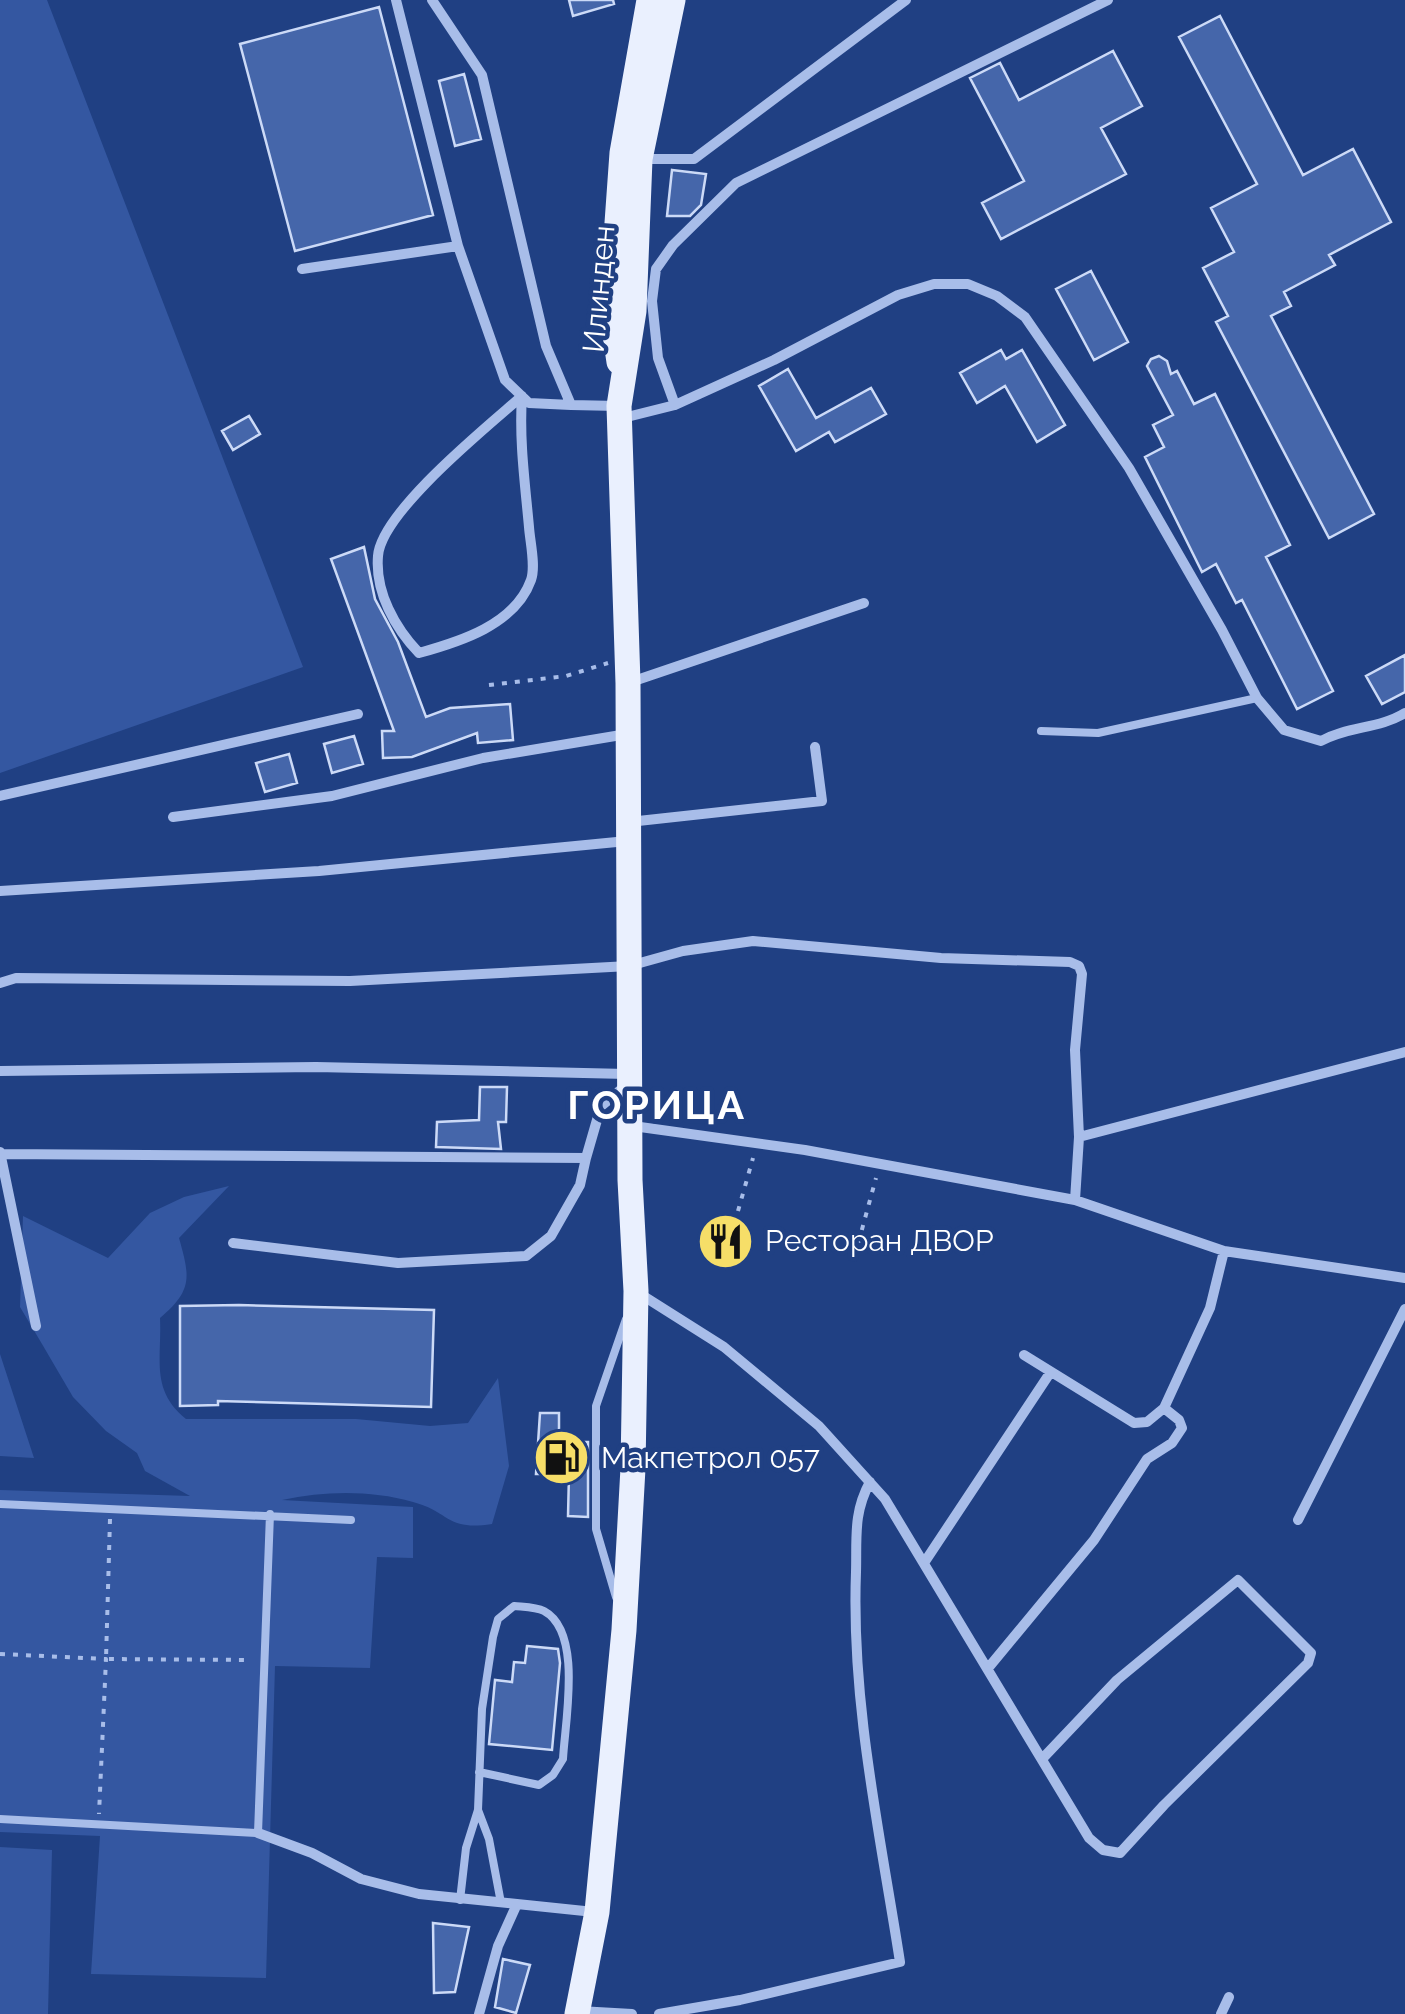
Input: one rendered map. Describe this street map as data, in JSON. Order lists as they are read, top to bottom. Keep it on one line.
{"streets":{"main road":["Илинден"]},"districts":["ГОРИЦА"],"places":{"restaurant":["Ресторан ДВОР"],"fuel station":["Макпетрол 057"]}}
